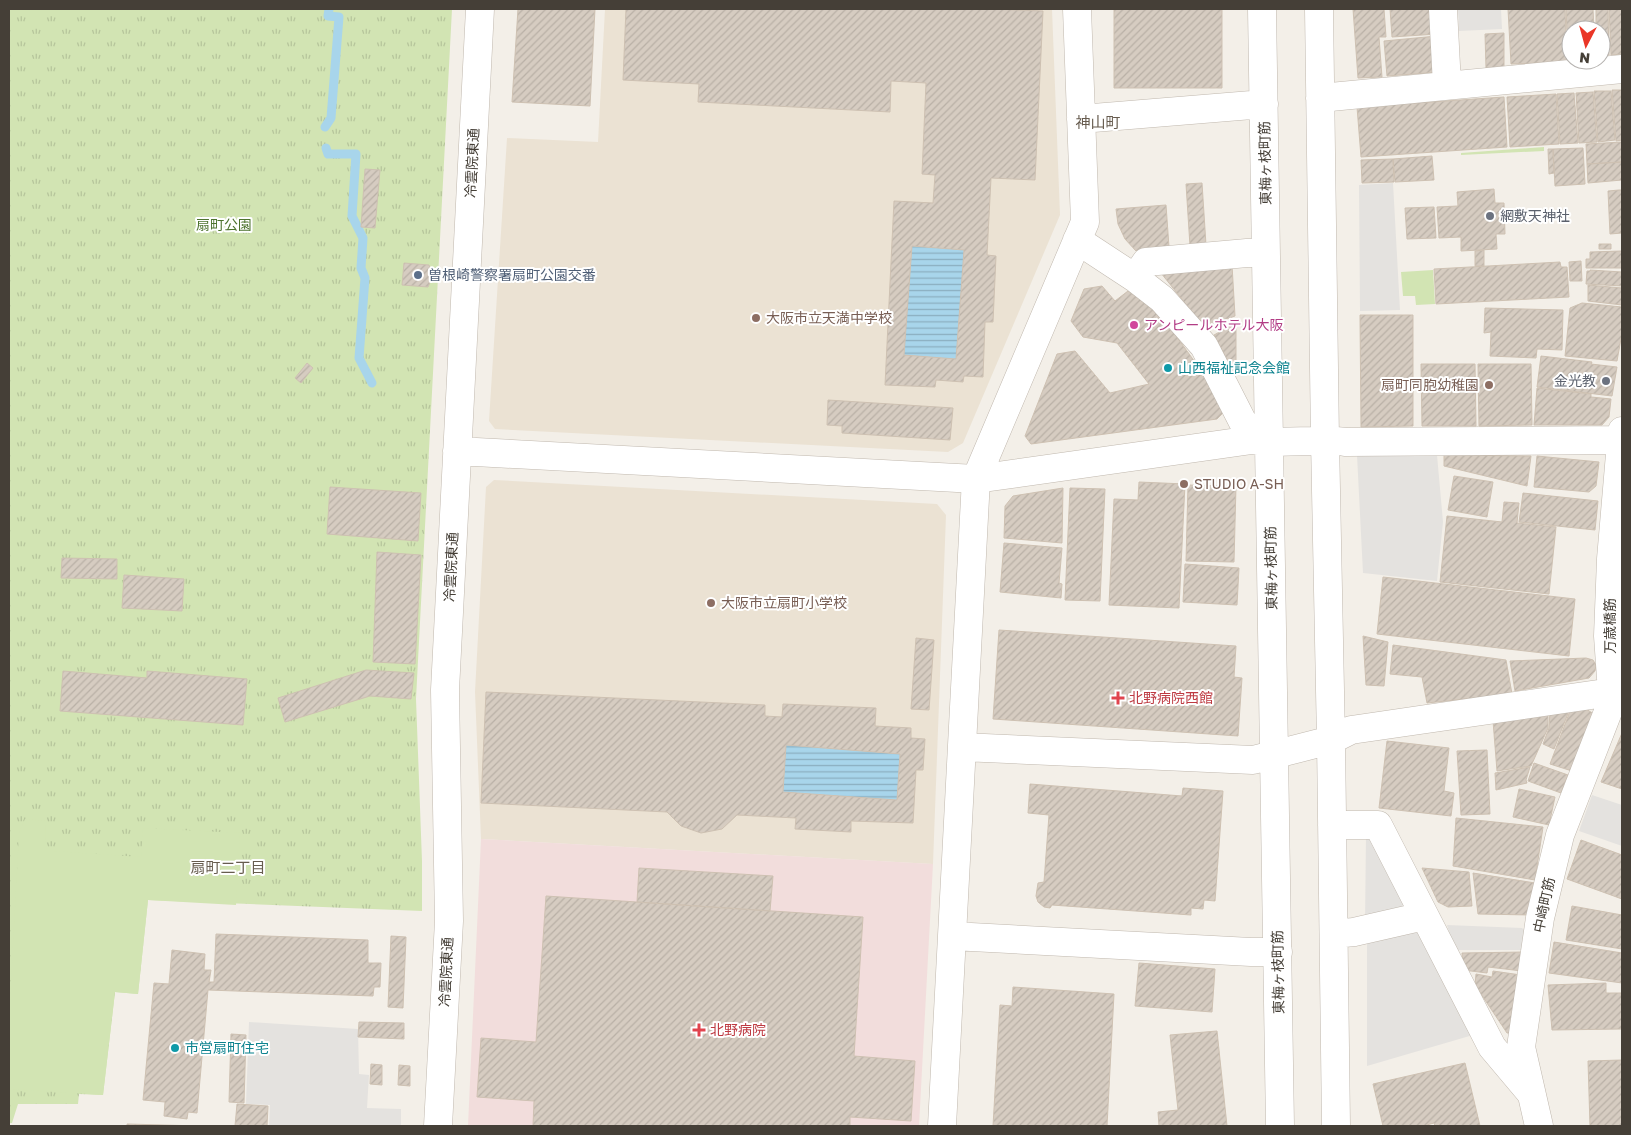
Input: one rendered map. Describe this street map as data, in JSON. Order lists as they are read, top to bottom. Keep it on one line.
{"streets":{"street":["冷雲院東通","東梅ヶ枝町筋","万歳橋筋","中崎町筋"]},"crossings":[["万歳橋筋","中崎町筋"]],"districts":["神山町","扇町二丁目"],"parks":["扇町公園"],"places":{"other":["網敷天神社","曽根崎警察署扇町公園交番","大阪市立天満中学校","アンピールホテル大阪","山西福祉記念会館","金光教","扇町同胞幼稚園","STUDIO A-SH","大阪市立扇町小学校","市営扇町住宅"],"health":["北野病院西館","北野病院"]},"north":"bottom"}
